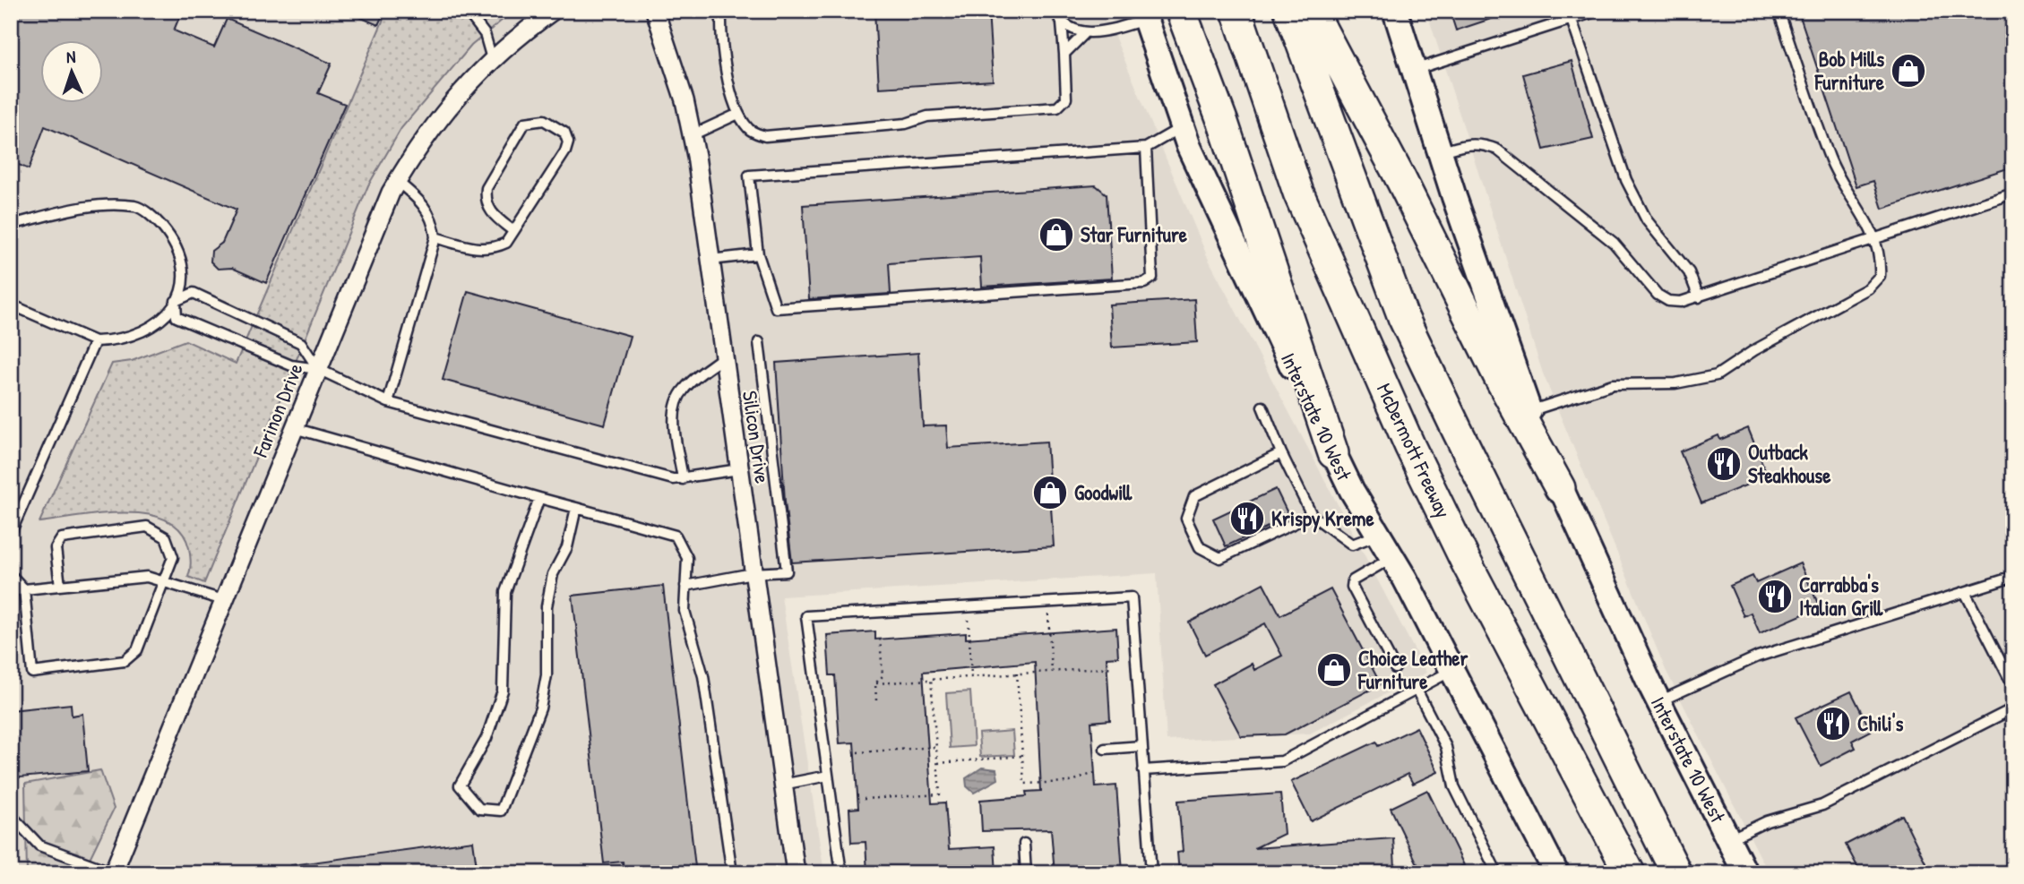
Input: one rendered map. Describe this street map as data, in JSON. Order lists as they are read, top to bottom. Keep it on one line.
{"streets":{"highway":["McDermott Freeway"],"main road":["Interstate 10 West"],"street":["Farinon Drive","Silicon Drive"]},"places":{"shop":["Bob Mills Furniture","Star Furniture","Goodwill","Choice Leather Furniture"],"restaurant":["Outback Steakhouse","Krispy Kreme","Carrabba's Italian Grill","Chili's"]},"north":"top"}
